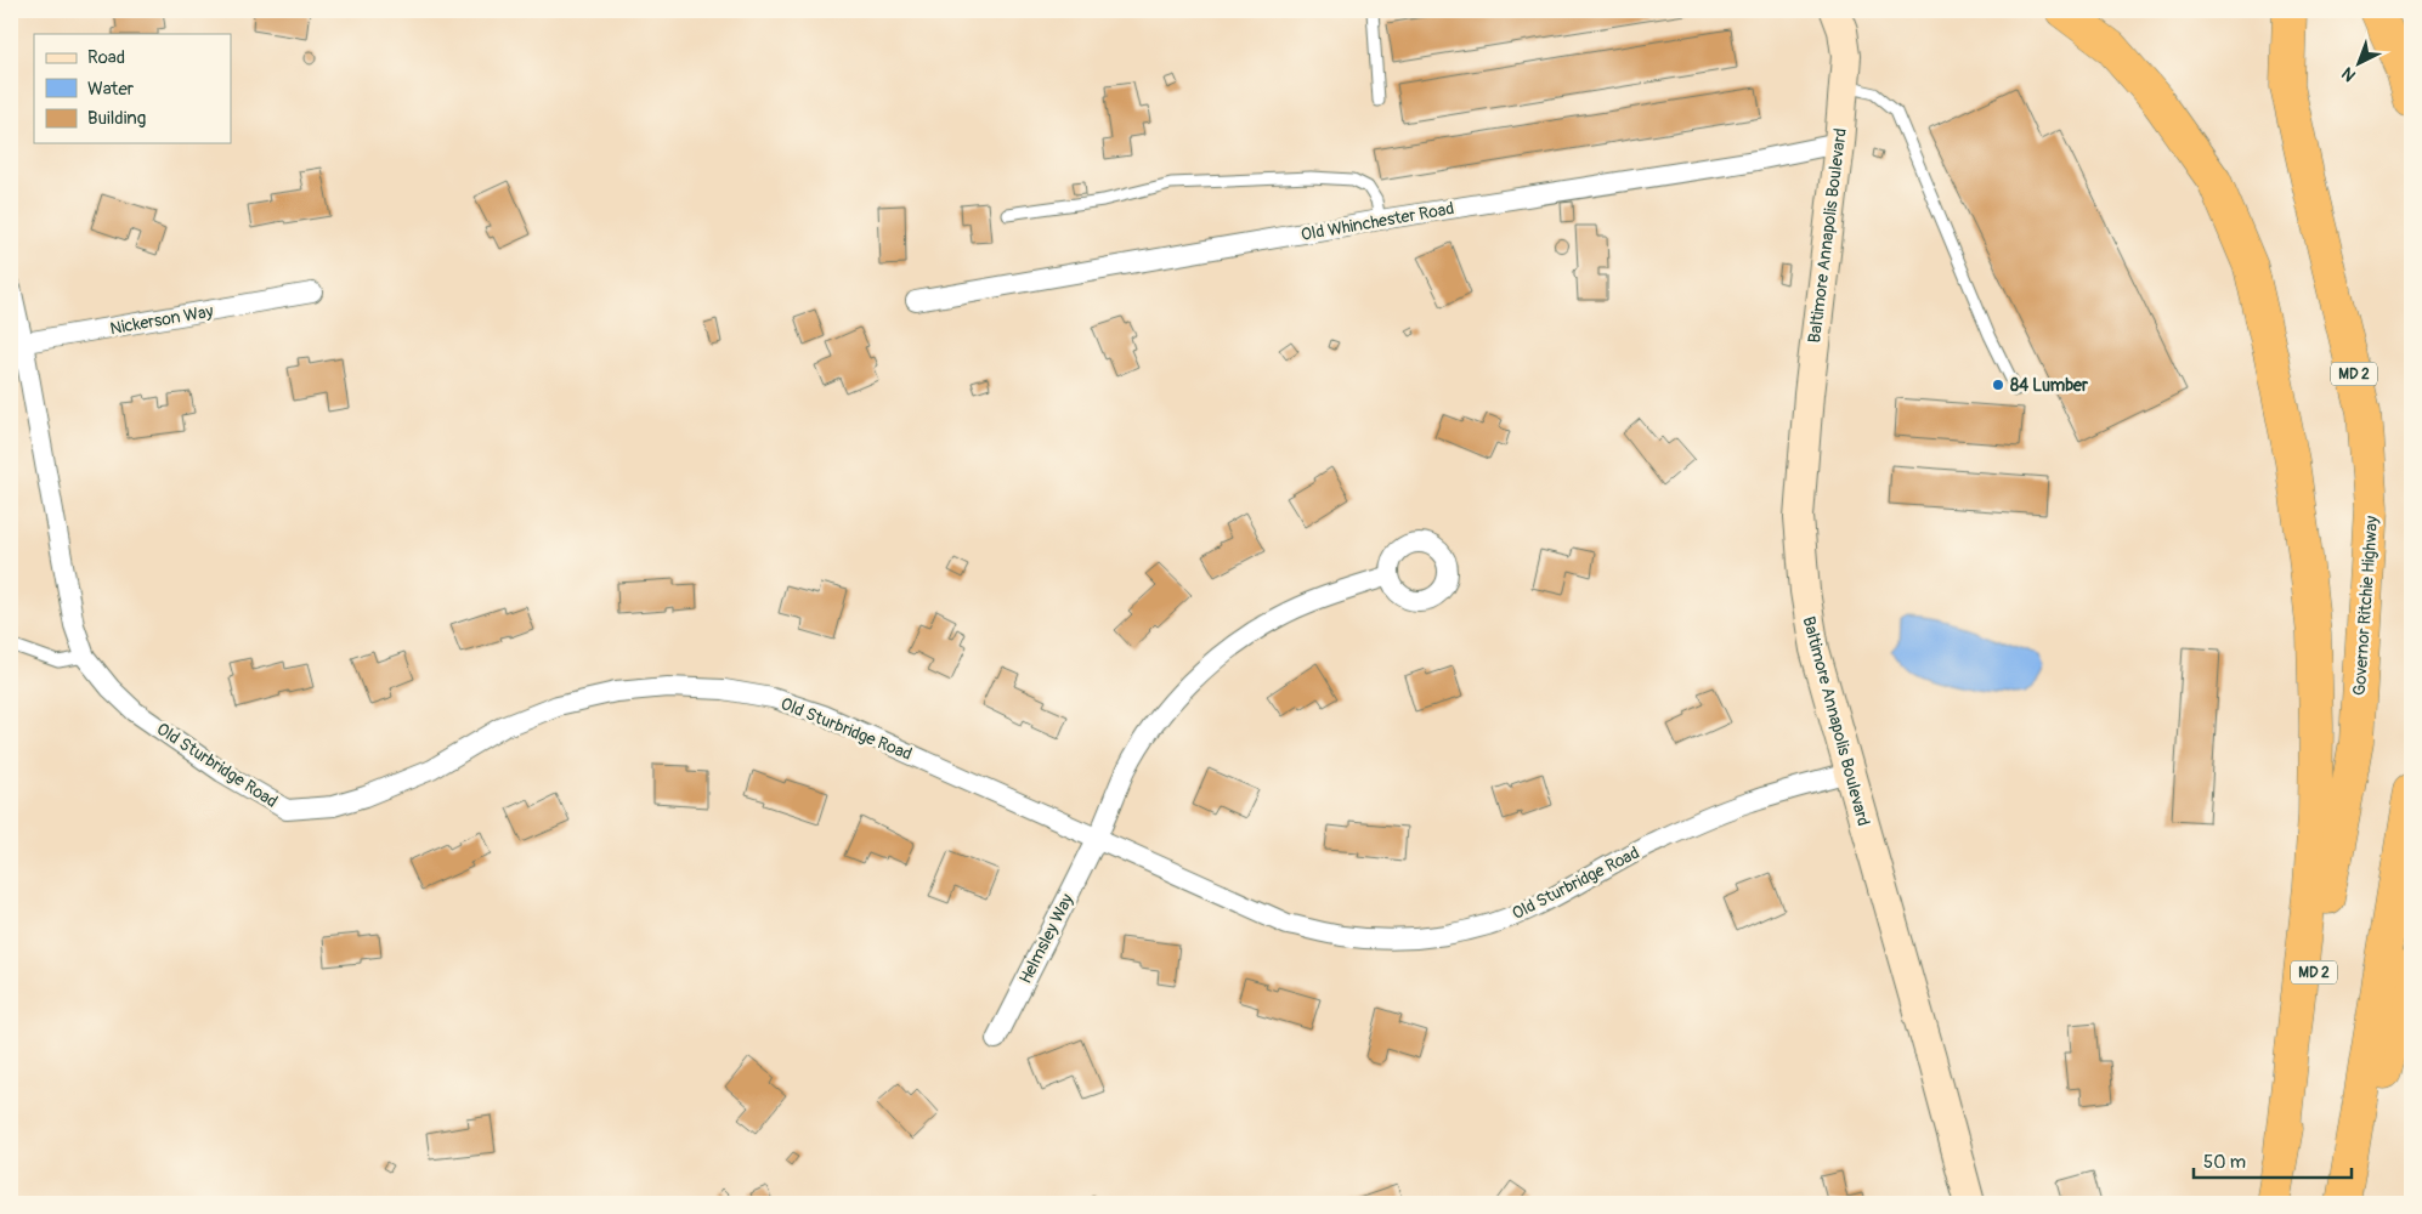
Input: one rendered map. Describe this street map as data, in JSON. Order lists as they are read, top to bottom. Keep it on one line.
{"streets":{"highway":["MD 2","Governor Ritchie Highway"],"street":["Old Whinchester Road","Baltimore Annapolis Boulevard","Nickerson Way","Old Sturbridge Road","Helmsley Way"]},"crossings":[["Old Whinchester Road","Baltimore Annapolis Boulevard"],["Baltimore Annapolis Boulevard","Old Sturbridge Road"],["Nickerson Way","Old Sturbridge Road"],["Old Sturbridge Road","Helmsley Way"]],"places":["84 Lumber"],"legend":["Road","Water","Building"],"scale_bar":"50 m","north":"bottom left"}
